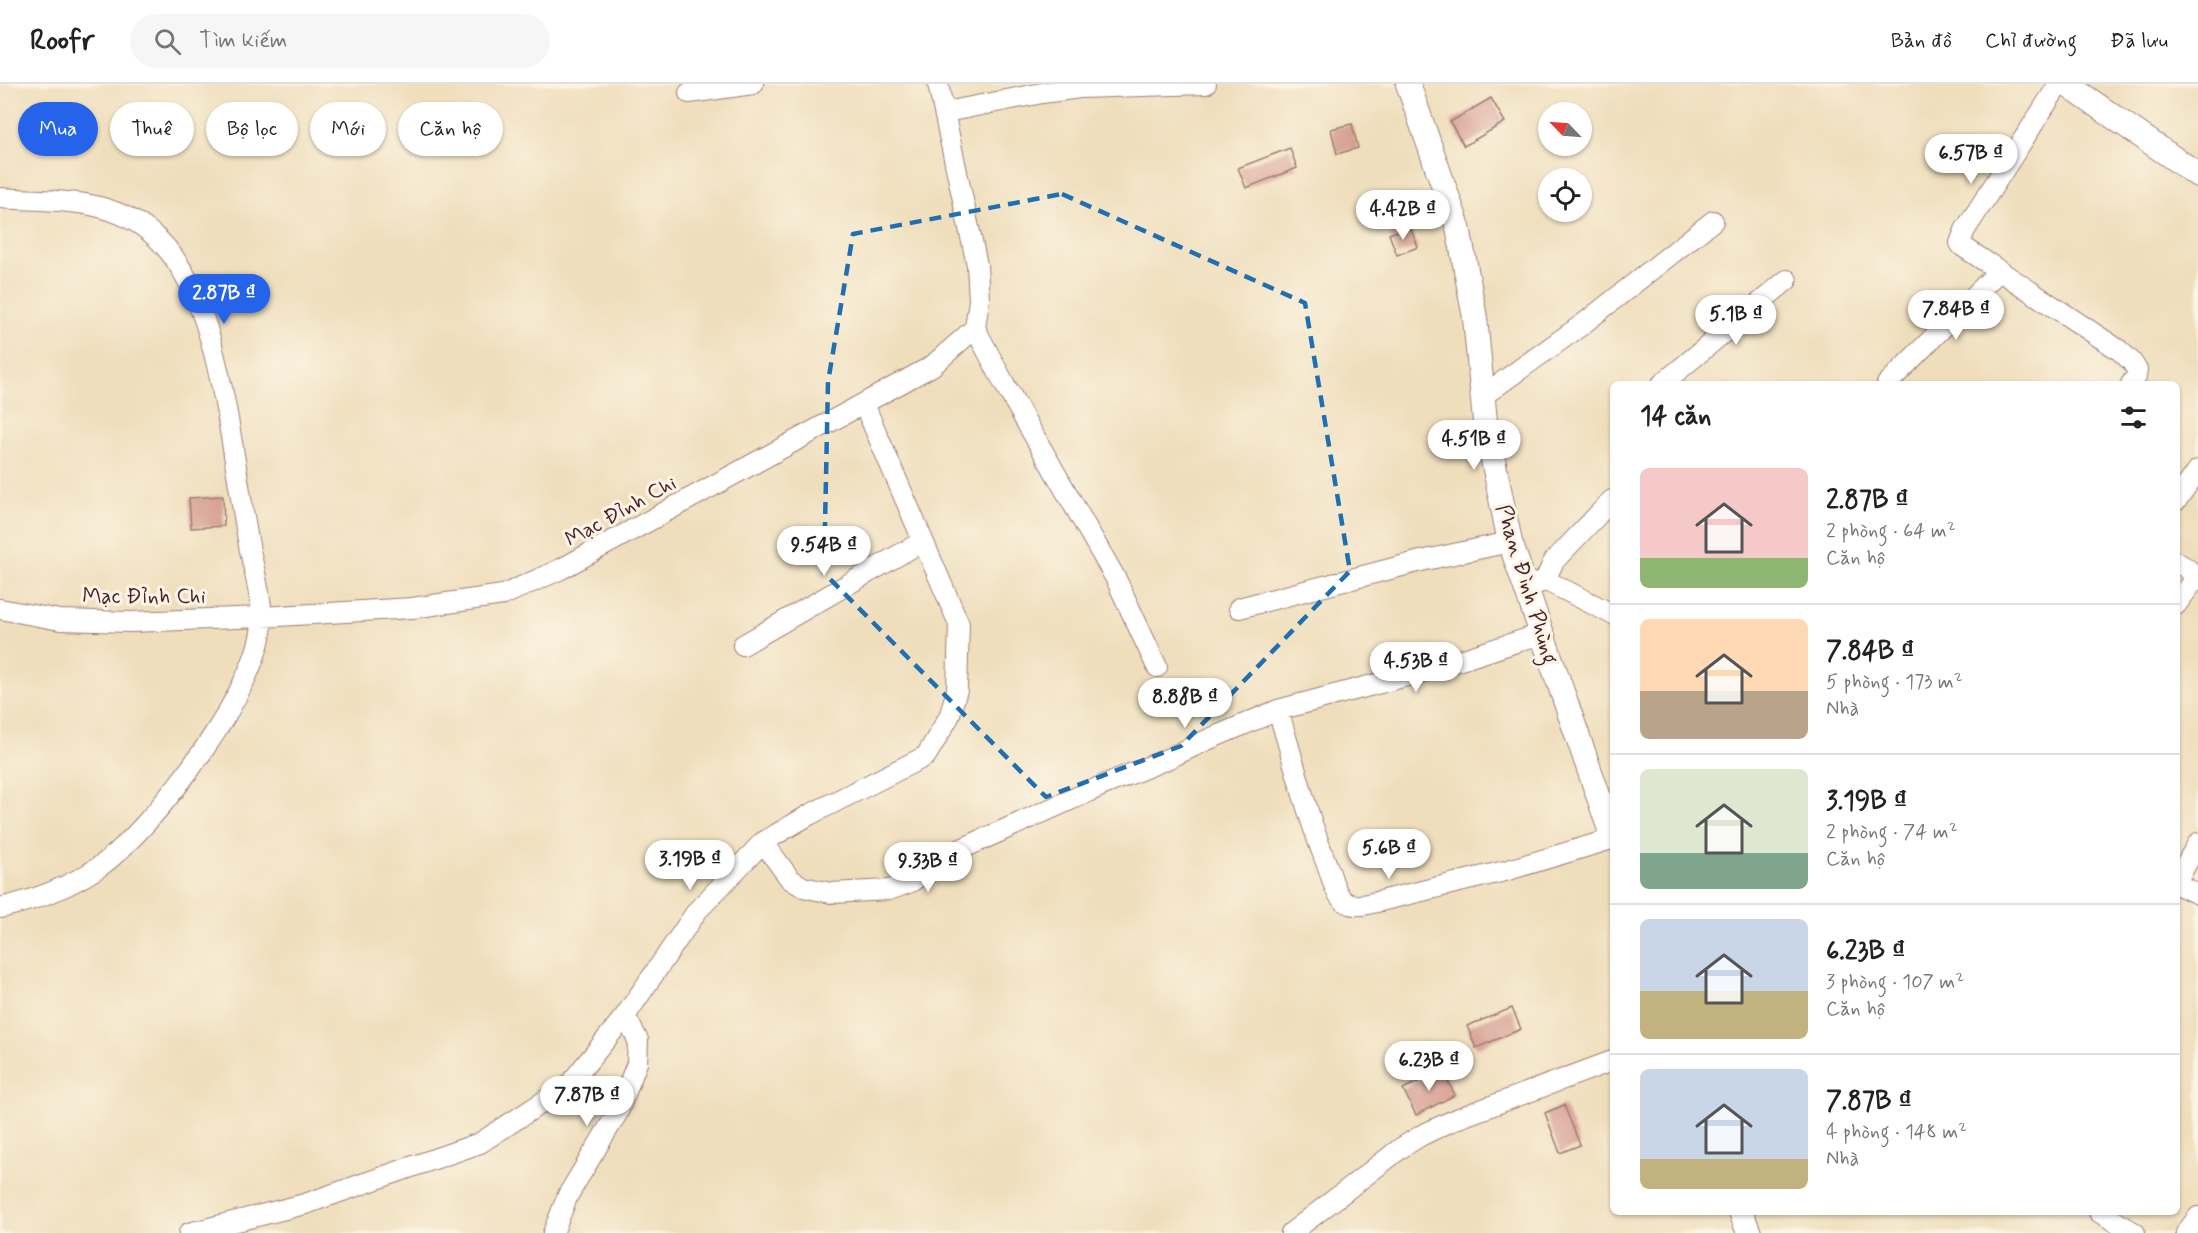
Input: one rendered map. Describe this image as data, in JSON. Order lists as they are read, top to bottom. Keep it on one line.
{"streets":{"street":["Mạc Đỉnh Chi","Phan Đình Phùng"]},"north":"top left","page":{"header":"Roofr","search":"Tìm kiếm","nav":["Bản đồ","Chỉ đường","Đã lưu"],"chip":["Mua","Thuê","Bộ lọc","Mới","Căn hộ"],"price":["6.57B ₫","4.42B ₫","2.87B ₫","7.84B ₫","5.1B ₫","4.51B ₫","9.54B ₫","4.53B ₫","8.88B ₫","5.6B ₫","3.19B ₫","9.33B ₫","6.23B ₫","7.87B ₫"],"heading":"14 căn","list":[{"name":"2.87B ₫","note":"2 phòng · 64 m² · Căn hộ"},{"name":"7.84B ₫","note":"5 phòng · 173 m² · Nhà"},{"name":"3.19B ₫","note":"2 phòng · 74 m² · Căn hộ"},{"name":"6.23B ₫","note":"3 phòng · 107 m² · Căn hộ"},{"name":"7.87B ₫","note":"4 phòng · 148 m² · Nhà"}]}}
